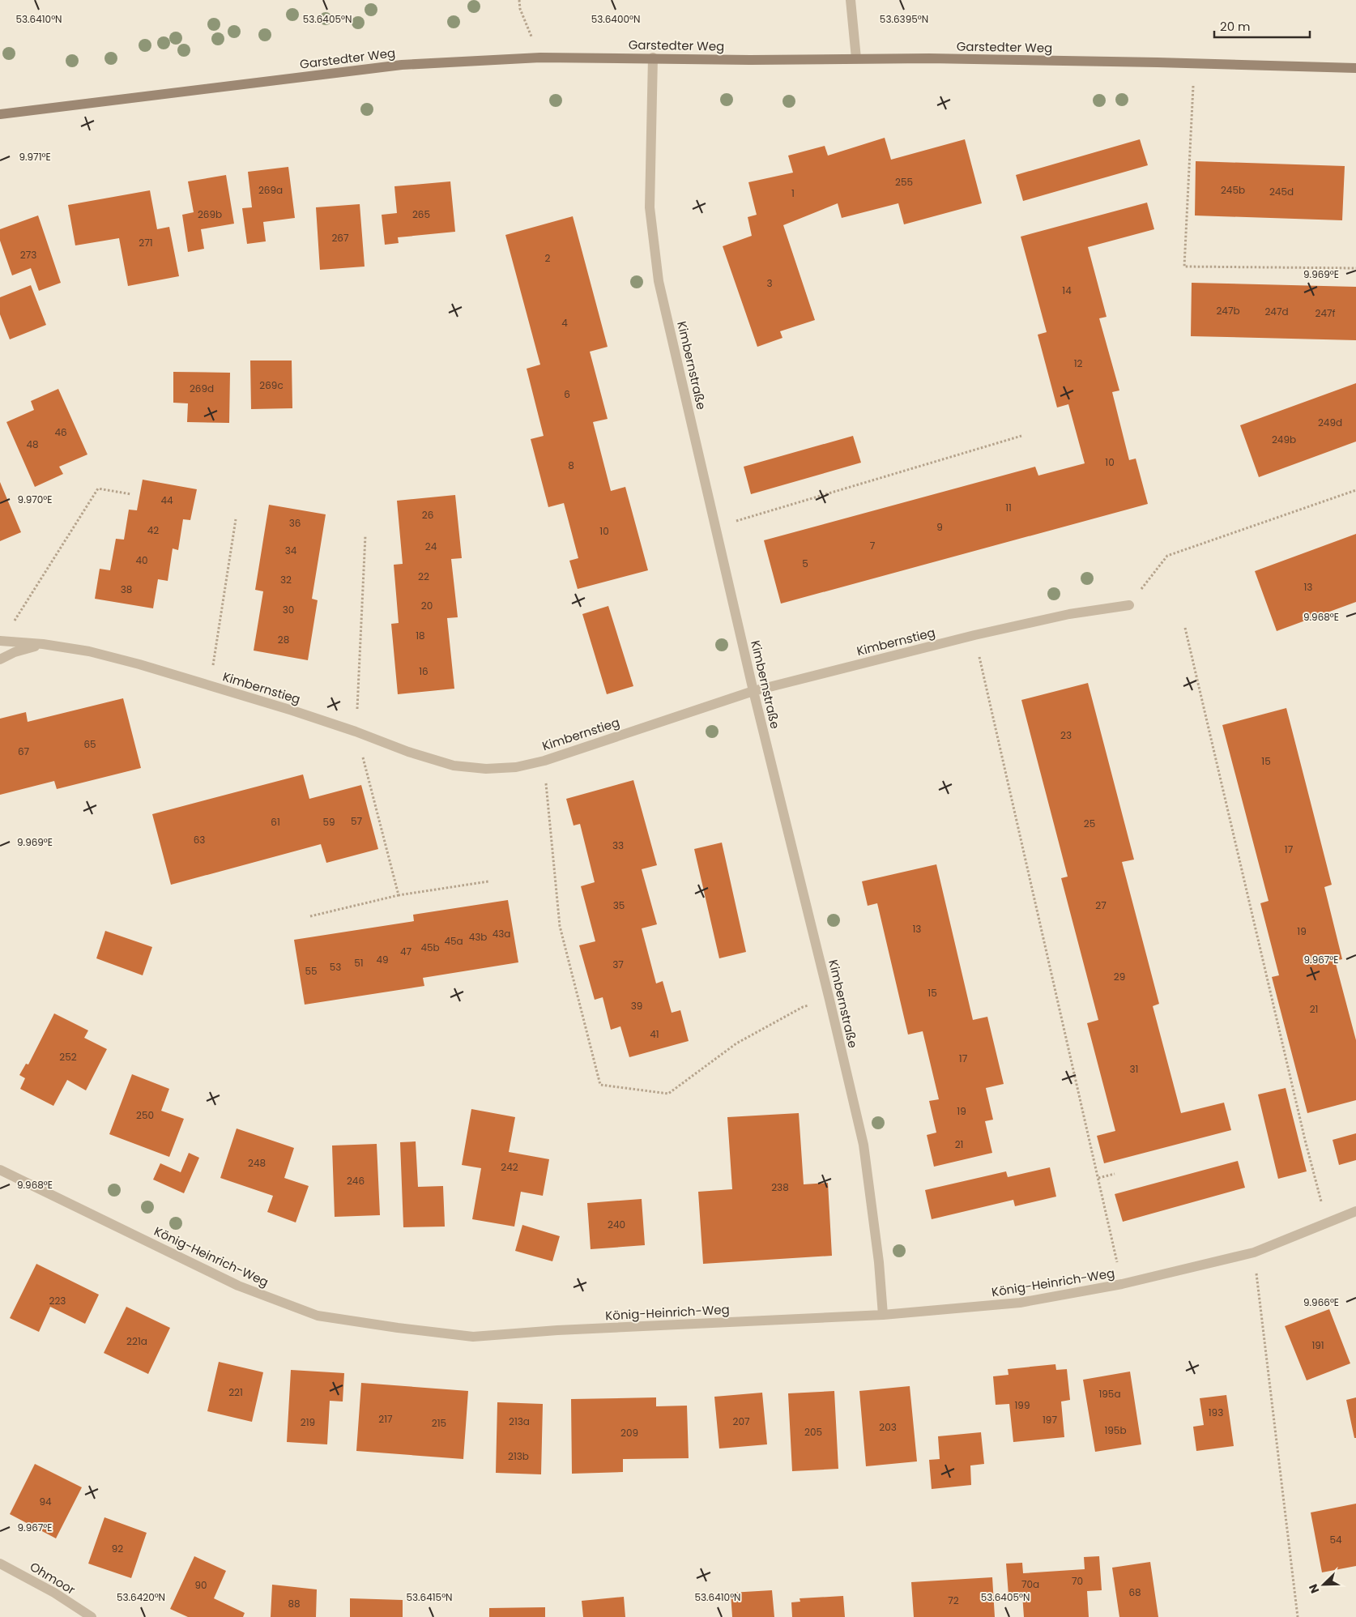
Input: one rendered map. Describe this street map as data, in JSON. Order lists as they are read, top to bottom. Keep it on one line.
{"streets":{"main road":["Garstedter Weg"],"street":["Kimbernstraße","Kimbernstieg","König-Heinrich-Weg","Ohmoor"]},"crossings":[["Garstedter Weg","Kimbernstraße"],["Kimbernstraße","Kimbernstieg"],["Kimbernstraße","König-Heinrich-Weg"]],"house_numbers":["255","269a","245b","245d","1","269b","265","267","271","273","2","3","14","247b","247d","247f","4","12","269c","269d","6","249d","46","249b","48","10","8","44","11","26","36","9","42","10","7","24","34","40","5","22","32","13","38","20","30","18","28","16","23","65","67","15","57","61","59","25","63","33","17","35","27","13","19","43a","43b","45a","45b","47","49","51","37","53","55","29","15","39","21","41","252","17","31","19","250","21","248","242","246","238","240","223","221a","191","221","195a","199","193","217","197","213a","207","219","215","203","195b","205","209","213b","94","54","92","70","70a","90","68","72","88"],"scale_bar":"20 m","north":"bottom left","coordinates":["53.6410°N","53.6405°N","53.6400°N","53.6395°N","9.971°E","9.969°E","9.970°E","9.968°E","9.967°E","9.966°E","53.6420°N","53.6415°N"]}
